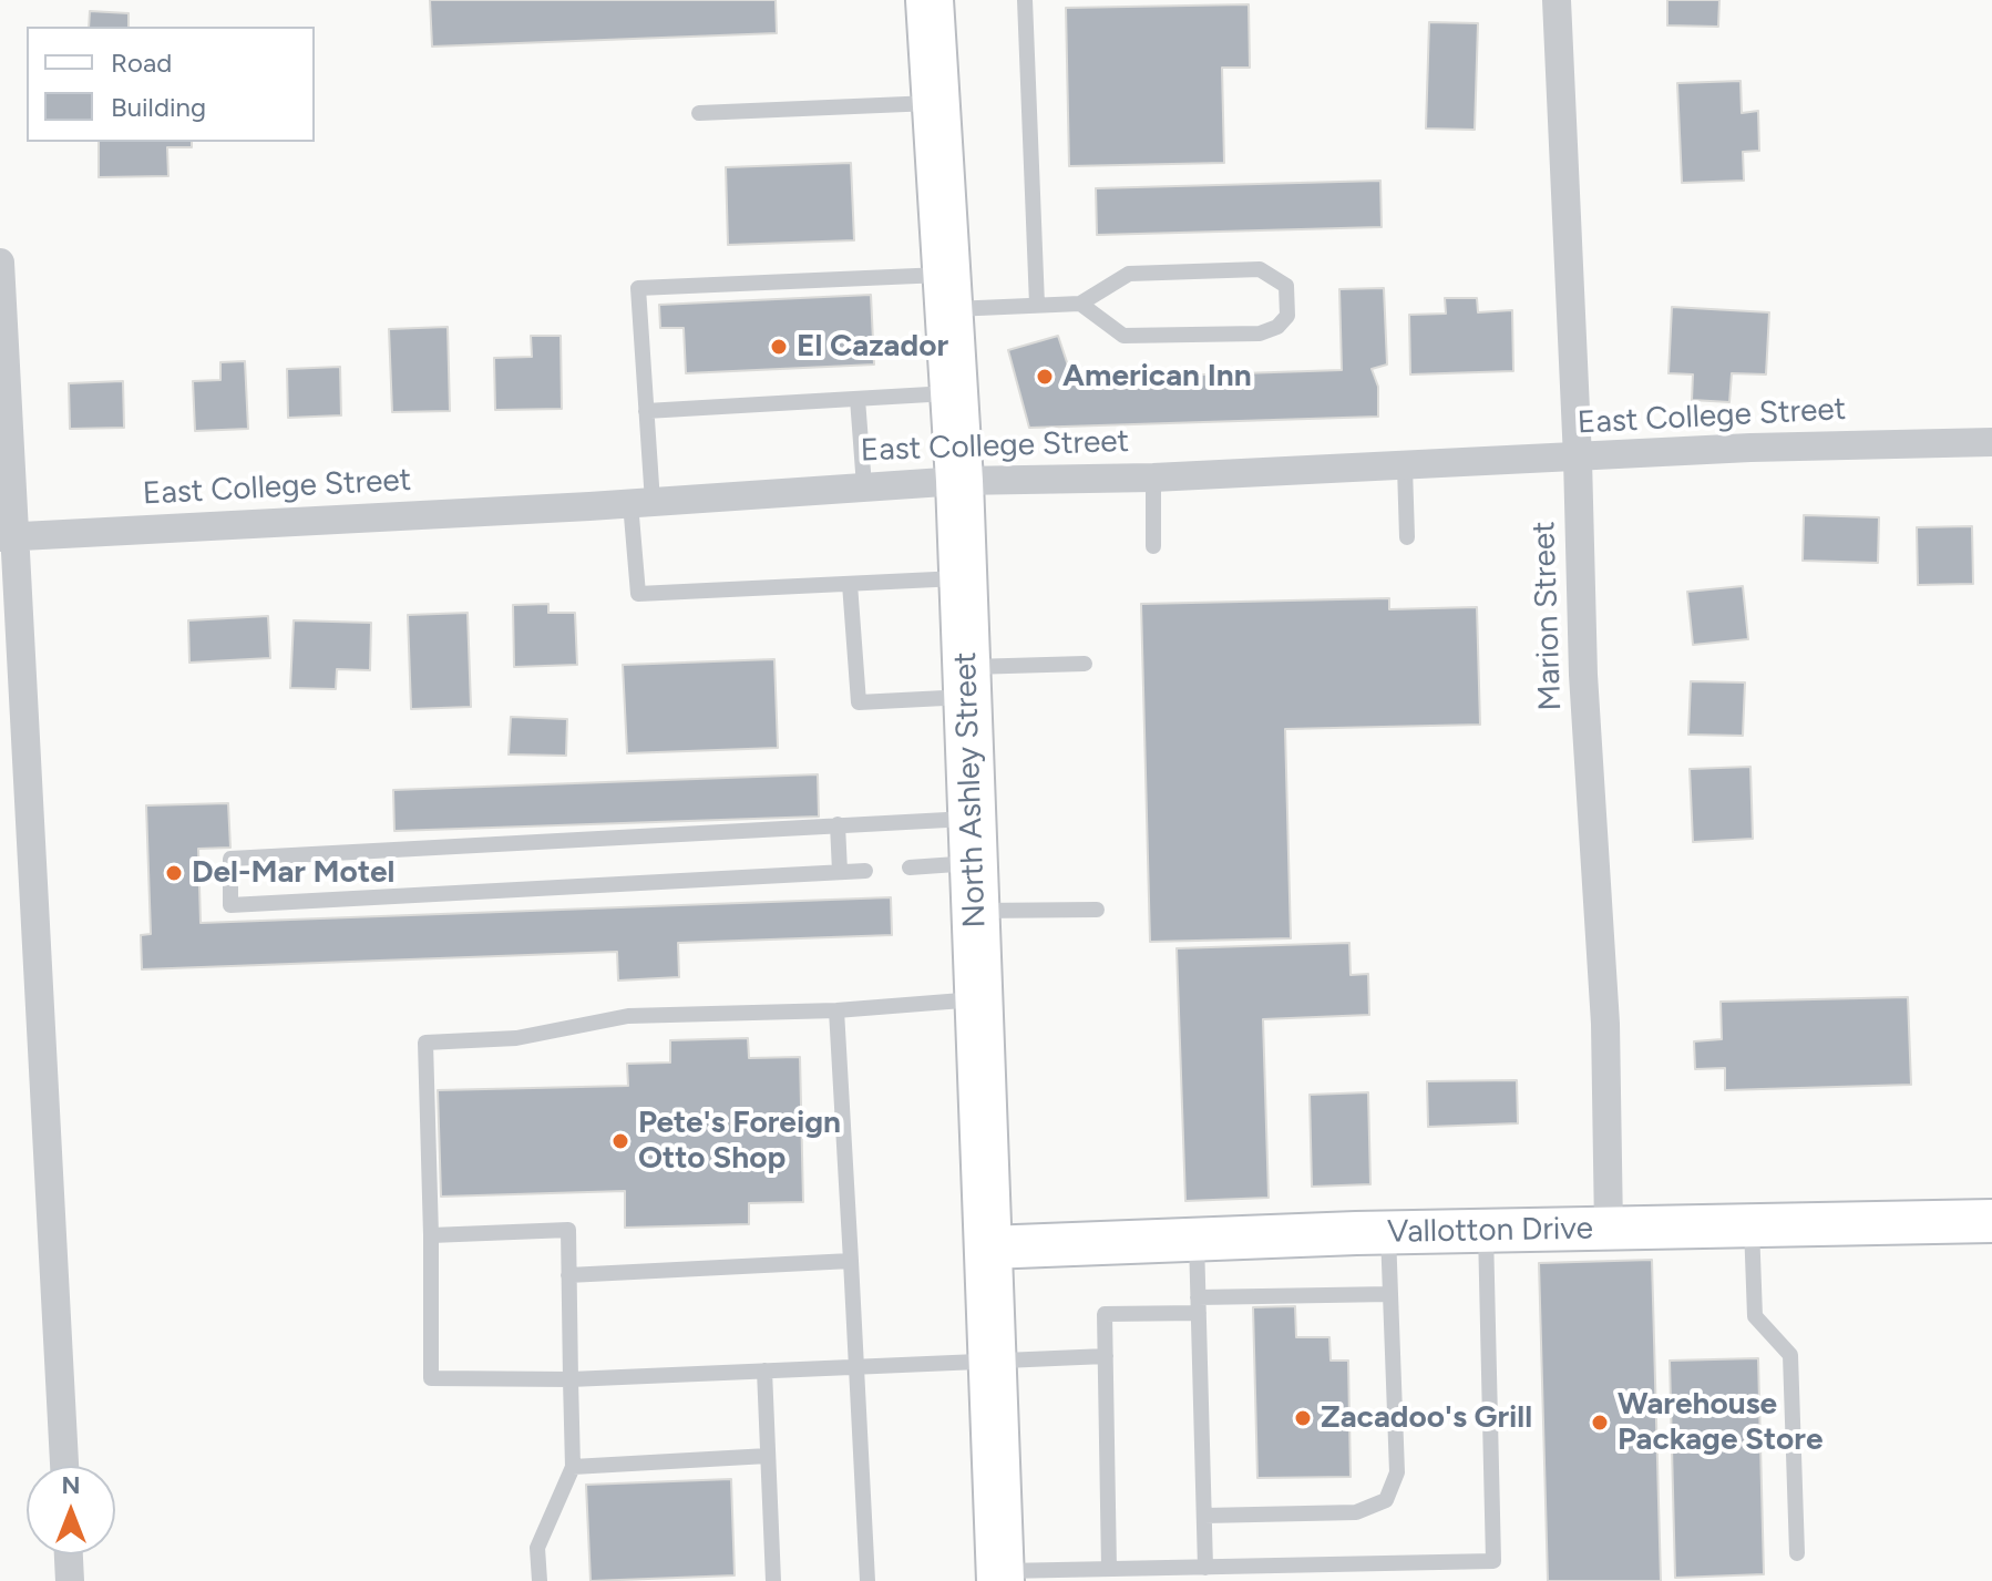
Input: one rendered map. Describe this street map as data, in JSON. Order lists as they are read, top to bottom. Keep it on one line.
{"streets":{"main road":["North Ashley Street"],"street":["East College Street","Marion Street","Vallotton Drive"]},"crossings":[["East College Street","Marion Street"],["East College Street","North Ashley Street"],["Marion Street","Vallotton Drive"],["North Ashley Street","Vallotton Drive"]],"places":["El Cazador","American Inn","Del-Mar Motel","Pete's Foreign Otto Shop","Zacadoo's Grill","Warehouse Package Store"],"legend":["Road","Building"],"north":"top"}
